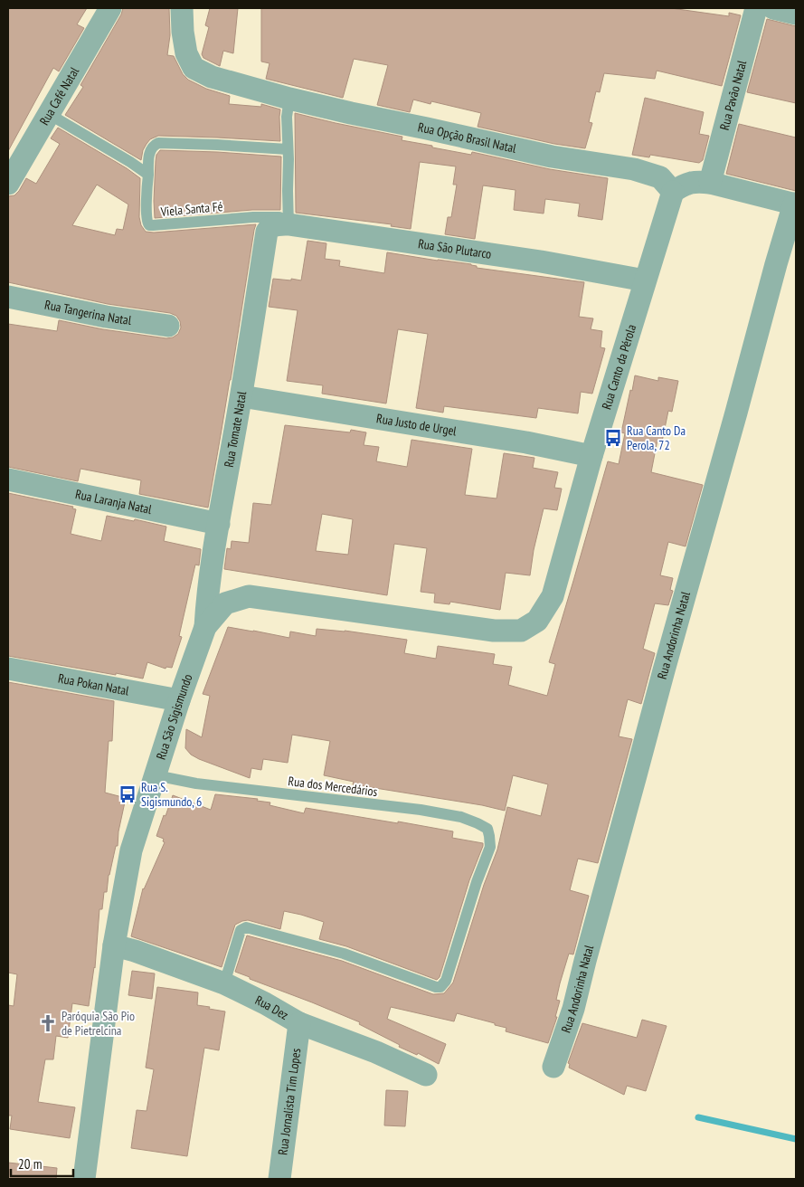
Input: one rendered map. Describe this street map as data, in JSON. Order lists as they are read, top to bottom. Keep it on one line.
{"streets":{"street":["Rua Café Natal","Rua Pavão Natal","Rua Opção Brasil Natal","Rua São Plutarco","Rua Tangerina Natal","Rua Canto da Pérola","Rua Justo de Urgel","Rua Tomate Natal","Rua Laranja Natal","Rua Andorinha Natal","Rua Pokan Natal","Rua São Sigismundo","Rua Dez","Rua Jornalista Tim Lopes"],"lane":["Viela Santa Fé","Rua dos Mercedários"]},"crossings":[["Rua Opção Brasil Natal","Rua Canto da Pérola"],["Viela Santa Fé","Rua São Plutarco"],["Rua São Plutarco","Rua Canto da Pérola"],["Rua São Plutarco","Rua Tomate Natal"],["Rua Canto da Pérola","Rua Justo de Urgel"],["Rua Canto da Pérola","Rua São Sigismundo"],["Rua Justo de Urgel","Rua Tomate Natal"],["Rua Tomate Natal","Rua Laranja Natal"],["Rua Tomate Natal","Rua São Sigismundo"],["Rua Pokan Natal","Rua São Sigismundo"],["Rua São Sigismundo","Rua dos Mercedários"],["Rua São Sigismundo","Rua Dez"],["Rua dos Mercedários","Rua Dez"],["Rua Dez","Rua Jornalista Tim Lopes"]],"places":{"bus stop":["Rua Canto Da Perola, 72","Rua S. Sigismundo, 6"],"church":["Paróquia São Pio de Pietrelcina"]},"scale_bar":"20 m"}
